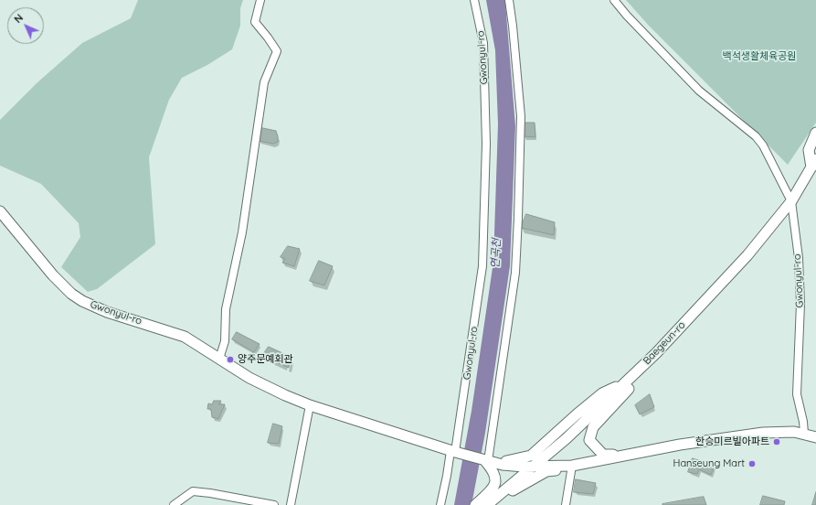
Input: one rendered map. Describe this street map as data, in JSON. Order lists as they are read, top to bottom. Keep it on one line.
{"streets":{"main road":["Gwonyul-ro","Baegeun-ro"]},"crossings":[["Gwonyul-ro","Baegeun-ro"]],"water":["연곡천"],"parks":["백석생활체육공원"],"places":["양주문예회관","한승미르빌아파트","Hanseung Mart"],"north":"top left"}
